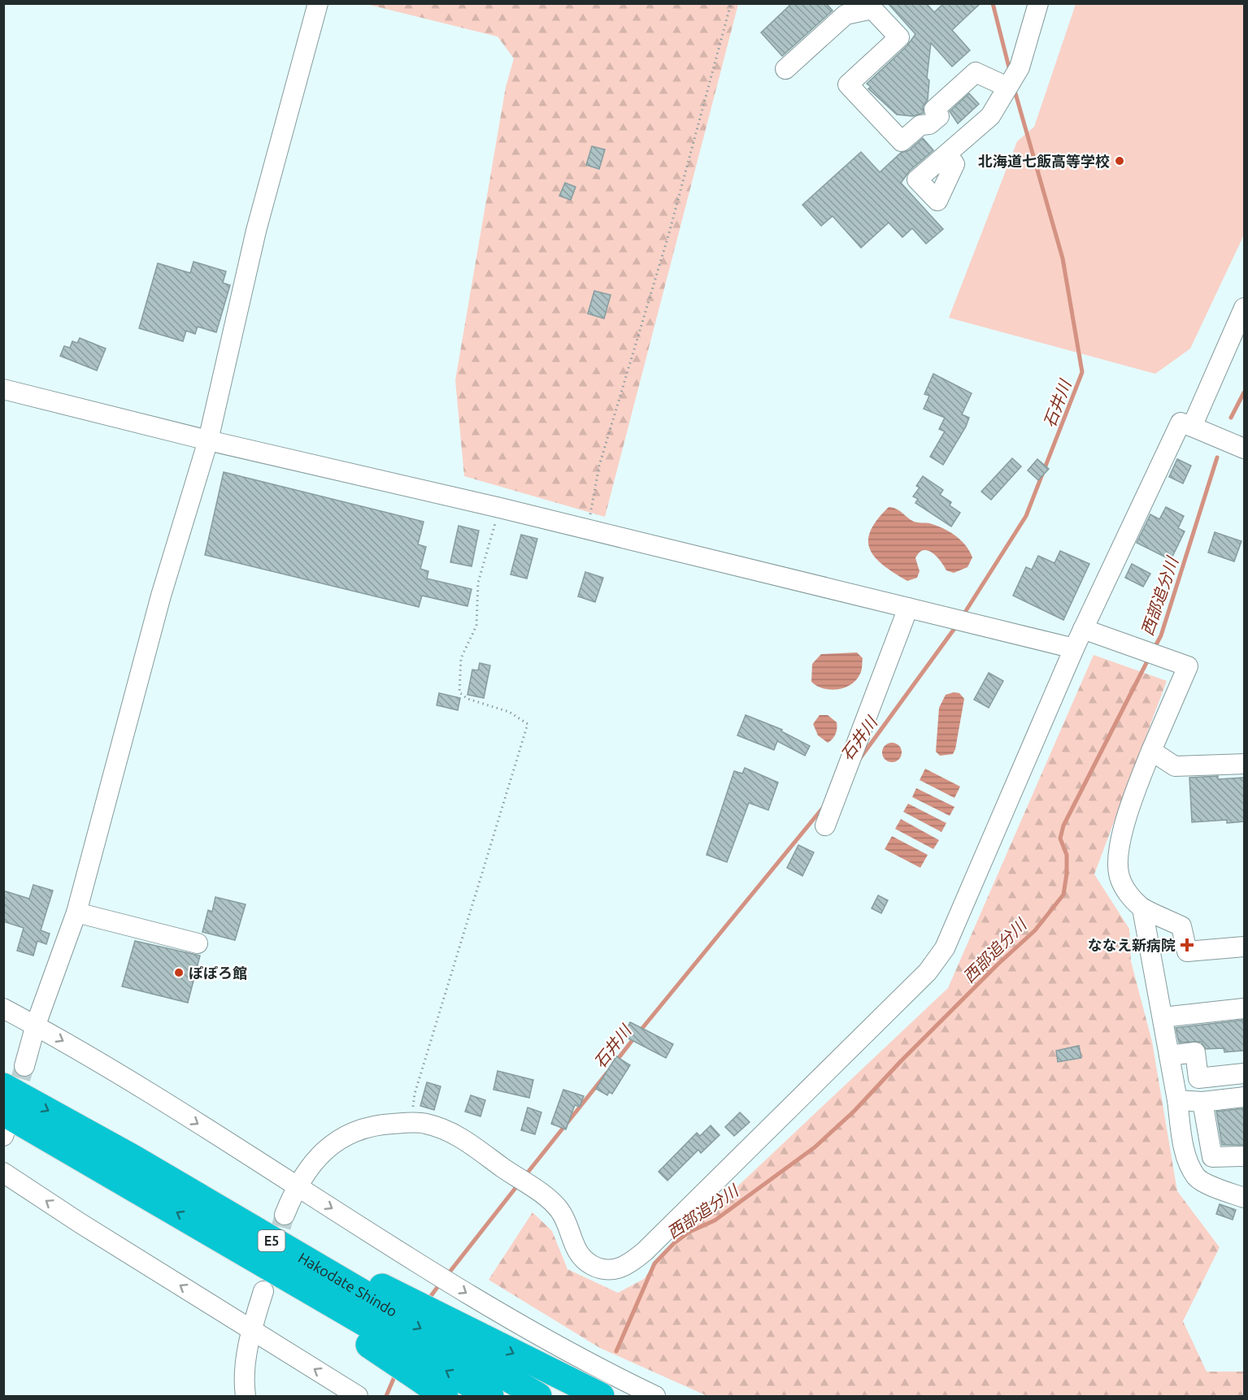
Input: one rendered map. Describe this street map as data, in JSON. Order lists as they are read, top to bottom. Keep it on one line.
{"streets":{"highway":["E5","Hakodate Shindo"]},"water":["石井川","西部追分川"],"places":{"other":["北海道七飯高等学校","ぽぽろ館"],"health":["ななえ新病院"]}}
